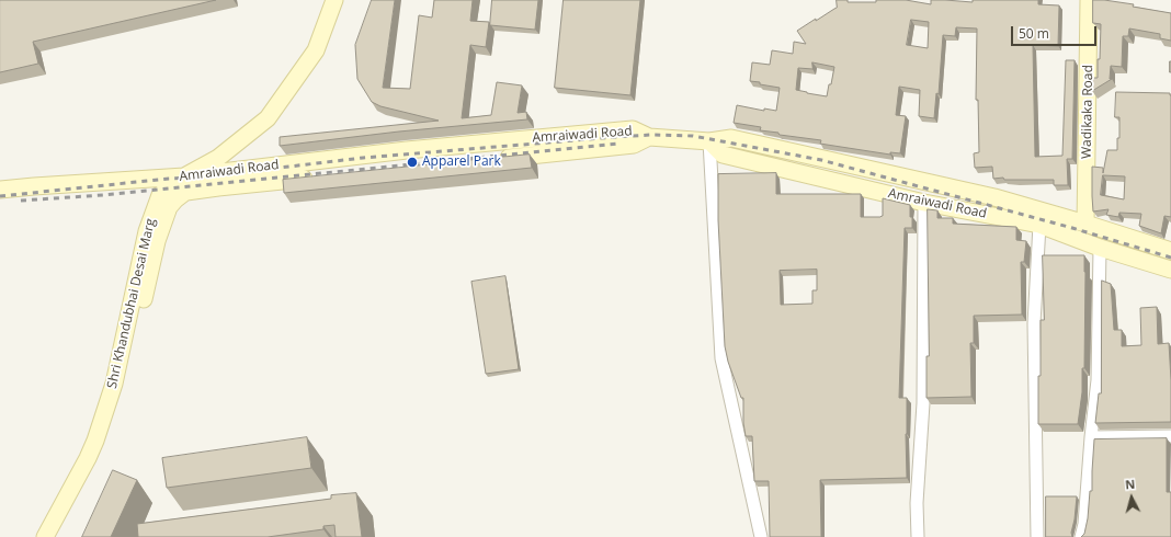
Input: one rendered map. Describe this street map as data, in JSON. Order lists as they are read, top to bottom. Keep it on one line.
{"streets":{"main road":["Wadikaka Road","Amraiwadi Road","Shri Khandubhai Desai Marg"]},"crossings":[["Amraiwadi Road","Shri Khandubhai Desai Marg"]],"places":["Apparel Park"],"scale_bar":"50 m","north":"top"}
